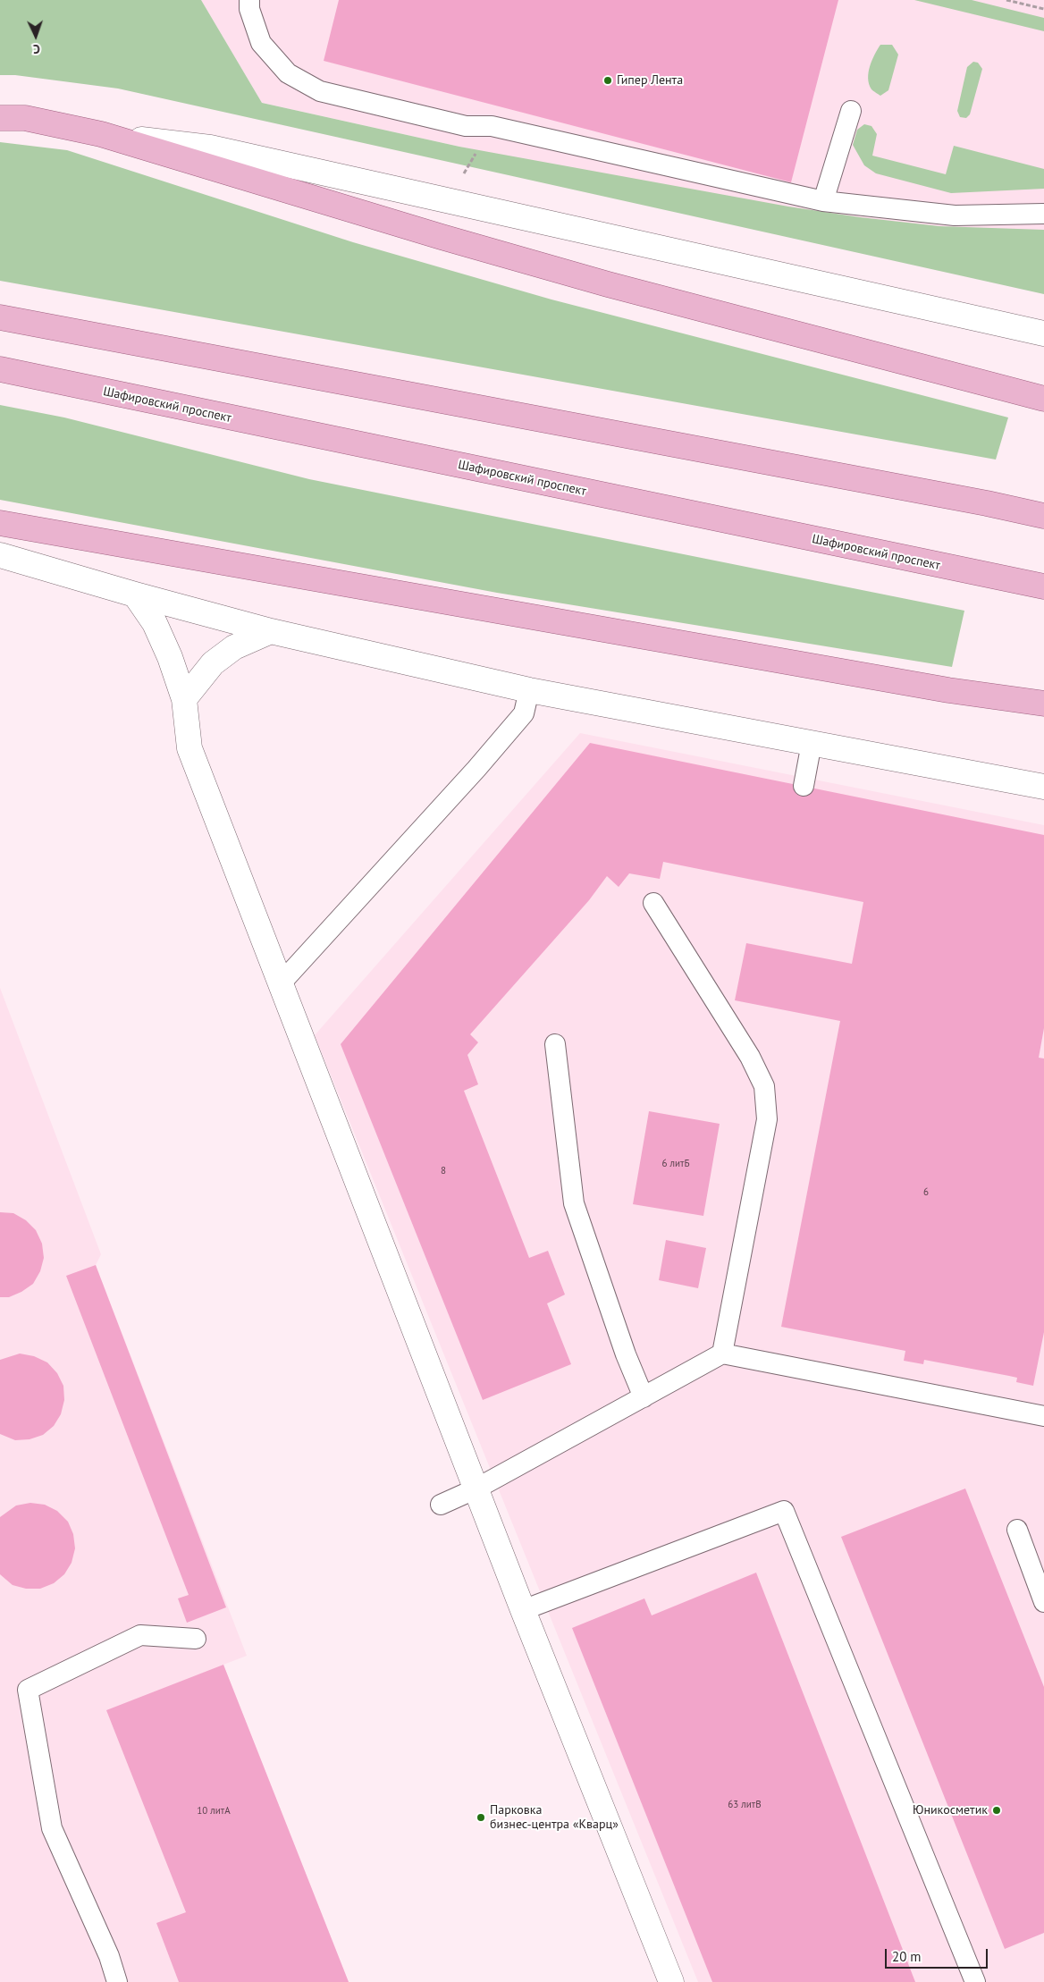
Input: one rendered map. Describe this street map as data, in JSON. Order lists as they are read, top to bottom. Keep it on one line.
{"streets":{"main road":["Шафировский проспект"]},"places":["Гипер Лента","Юникосметик","Парковка бизнес-центра «Кварц»"],"house_numbers":["6 литБ","8","6","63 литВ","10 литА"],"scale_bar":"20 m","north":"bottom"}
